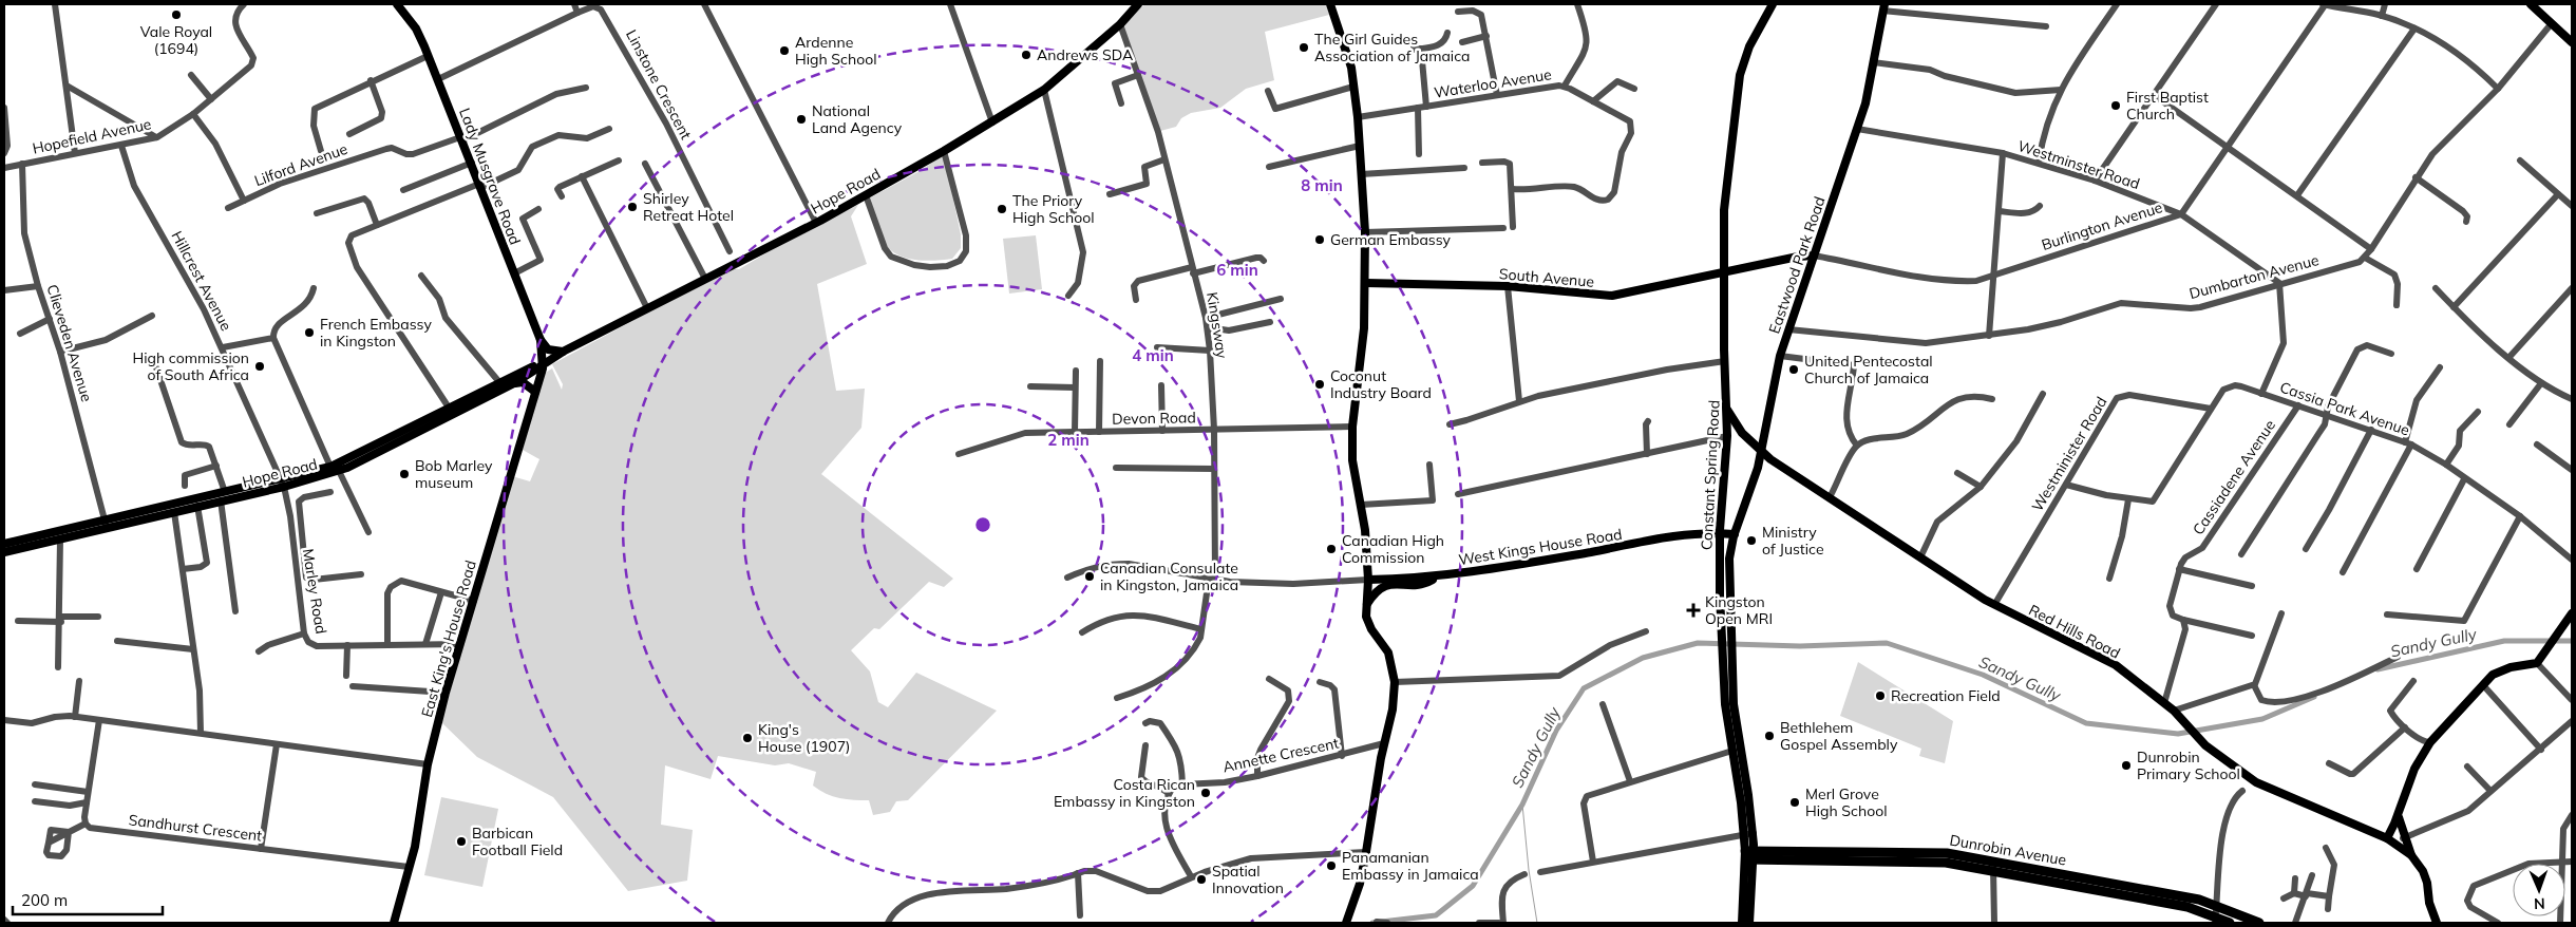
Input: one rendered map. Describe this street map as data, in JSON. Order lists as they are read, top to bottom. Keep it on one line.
{"streets":{"highway":["Dunrobin Avenue"],"main road":["Lady Musgrave Road","Hope Road","Eastwood Park Road","South Avenue","Constant Spring Road","West Kings House Road","Red Hills Road","East King's House Road"],"street":["Waterloo Avenue","Linstone Crescent","Hopefield Avenue","Lilford Avenue","Westminster Road","Burlington Avenue","Dumbarton Avenue","Hillcrest Avenue","Kingsway","Clieveden Avenue","Cassia Park Avenue","Devon Road","Westminister Road","Cassiadene Avenue","Marley Road","Annette Crescent","Sandhurst Crescent"]},"crossings":[["Linstone Crescent","Lady Musgrave Road"],["Hopefield Avenue","Lilford Avenue"],["Hopefield Avenue","Hillcrest Avenue"],["Hopefield Avenue","Clieveden Avenue"],["Lilford Avenue","Lady Musgrave Road"],["Westminster Road","Burlington Avenue"],["Westminster Road","Eastwood Park Road"],["Westminster Road","Dumbarton Avenue"],["Lady Musgrave Road","Hope Road"],["Lady Musgrave Road","East King's House Road"],["Hope Road","Hillcrest Avenue"],["Hope Road","Kingsway"],["Hope Road","Clieveden Avenue"],["Hope Road","Marley Road"],["Hope Road","East King's House Road"],["Burlington Avenue","Eastwood Park Road"],["Burlington Avenue","South Avenue"],["Eastwood Park Road","Dumbarton Avenue"],["Eastwood Park Road","South Avenue"],["Eastwood Park Road","Constant Spring Road"],["Eastwood Park Road","West Kings House Road"],["Eastwood Park Road","Red Hills Road"],["South Avenue","Constant Spring Road"],["Hillcrest Avenue","Marley Road"],["Kingsway","Devon Road"],["Kingsway","West Kings House Road"],["Cassia Park Avenue","Westminister Road"],["Cassia Park Avenue","Cassiadene Avenue"],["Westminister Road","Red Hills Road"],["Constant Spring Road","West Kings House Road"],["Constant Spring Road","Red Hills Road"],["Constant Spring Road","Dunrobin Avenue"],["Marley Road","East King's House Road"],["East King's House Road","Sandhurst Crescent"]],"water":["Sandy Gully"],"places":{"other":["Vale Royal (1694)","The Girl Guides Association of Jamaica","Ardenne High School","Andrews SDA","First Baptist Church","National Land Agency","Shirley Retreat Hotel","The Priory High School","German Embassy","French Embassy in Kingston","High commission of South Africa","United Pentecostal Church of Jamaica","Coconut Industry Board","Bob Marley museum","Ministry of Justice","Canadian High Commission","Canadian Consulate in Kingston, Jamaica","Recreation Field","Bethlehem Gospel Assembly","King's House (1907)","Dunrobin Primary School","Costa Rican Embassy in Kingston","Merl Grove High School","Barbican Football Field","Panamanian Embassy in Jamaica","Spatial Innovation"],"health":["Kingston Open MRI"]},"scale_bar":"200 m","north":"bottom","rings":["8 min","6 min","4 min","2 min"]}
